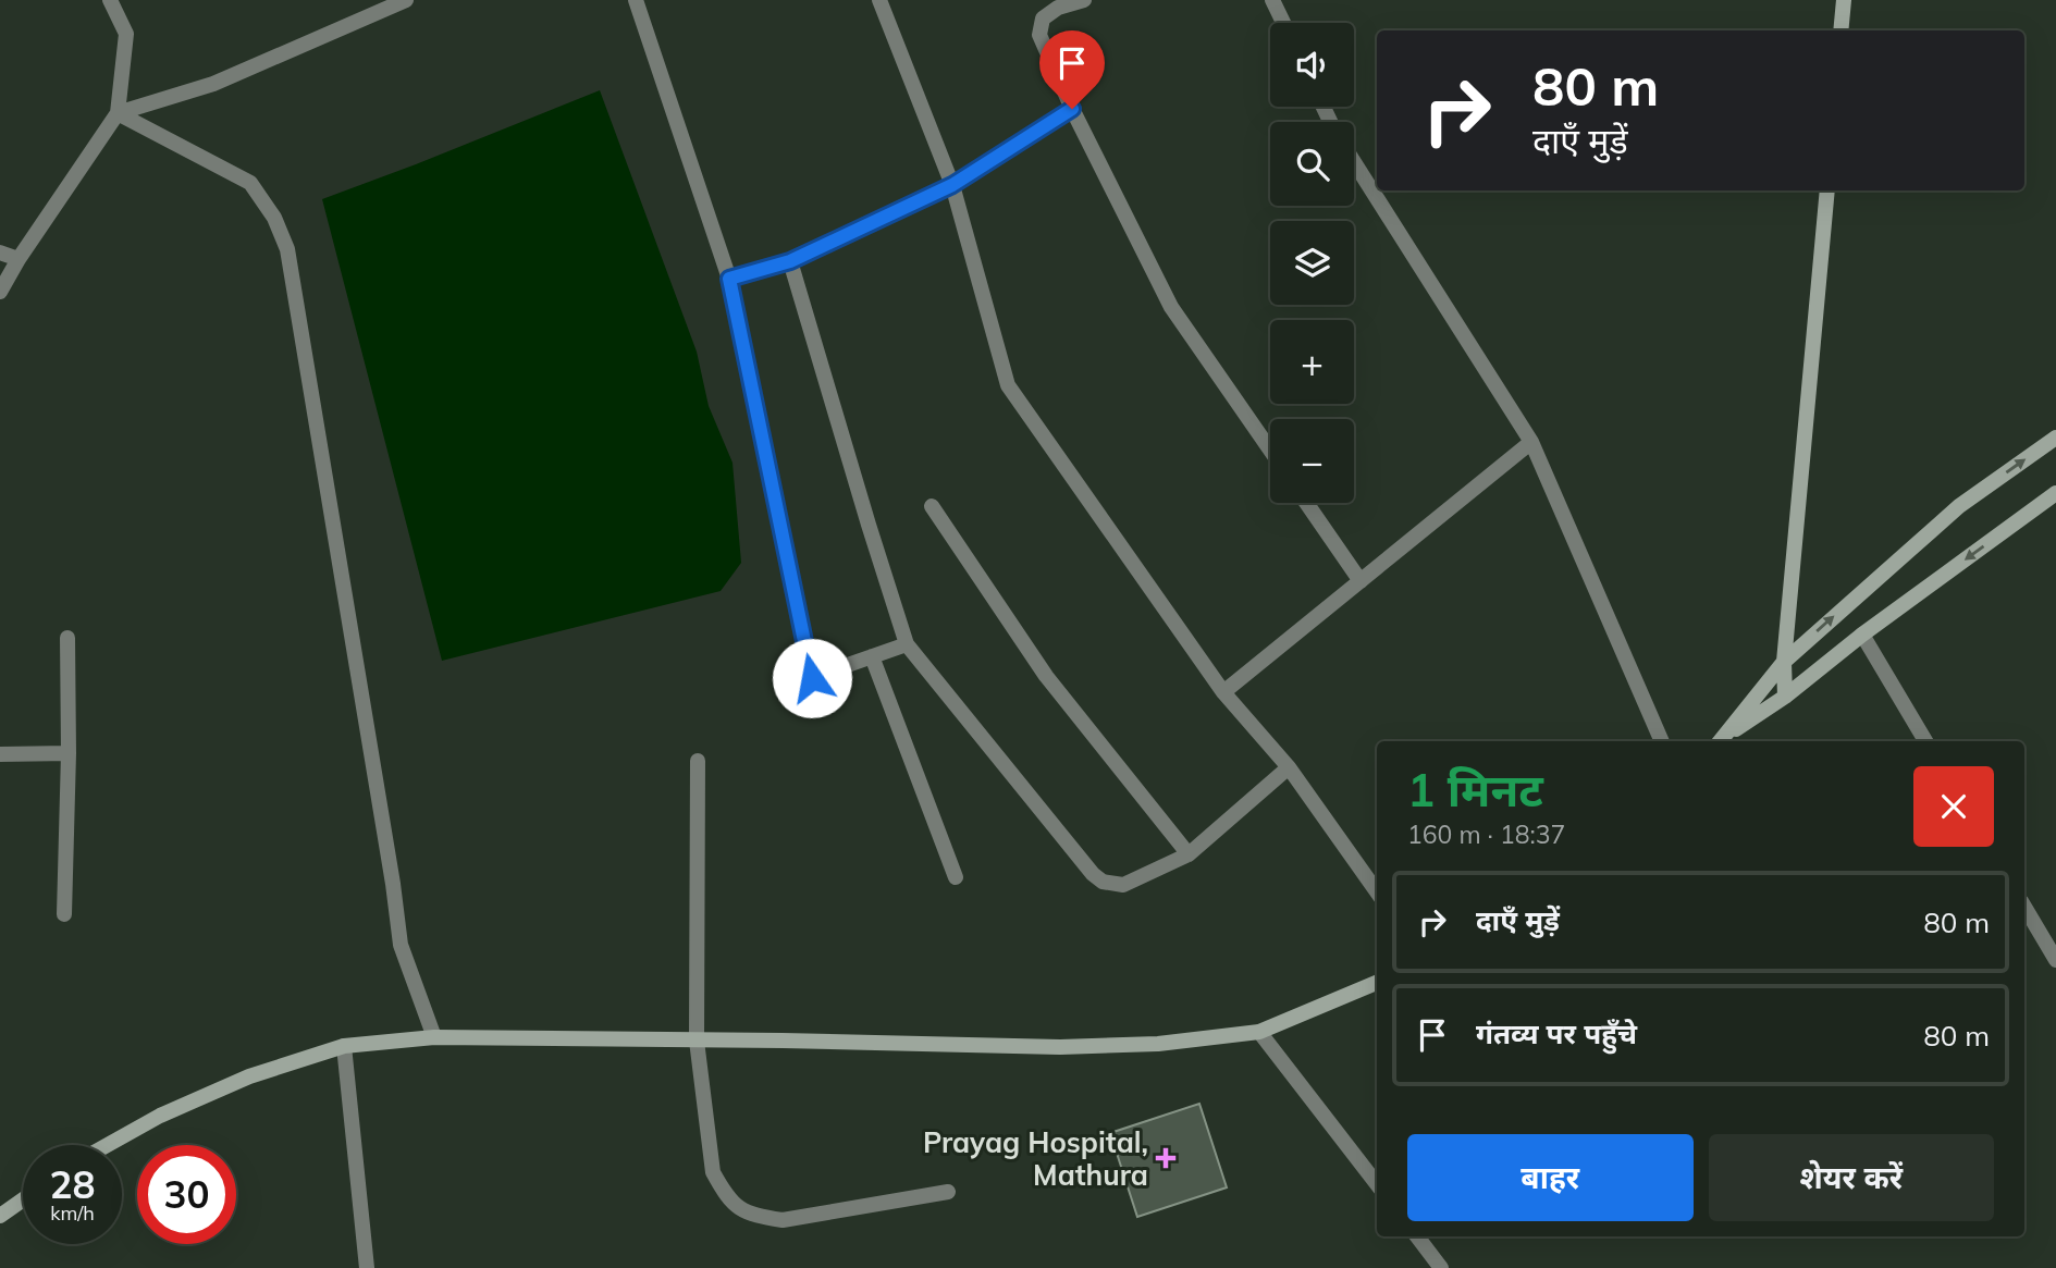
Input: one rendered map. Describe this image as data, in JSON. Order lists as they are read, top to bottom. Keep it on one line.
{"places":{"health":["Prayag Hospital, Mathura"]},"page":{"map_buttons":["+","−"],"turn":["80 m","दाएँ मुड़ें"],"heading":["1 मिनट","160 m · 18:37"],"list":[{"name":"दाएँ मुड़ें","value":"80 m"},{"name":"गंतव्य पर पहुँचे","value":"80 m"}],"buttons":["बाहर","शेयर करें"],"speed":"28 km/h","limit":"30"}}
